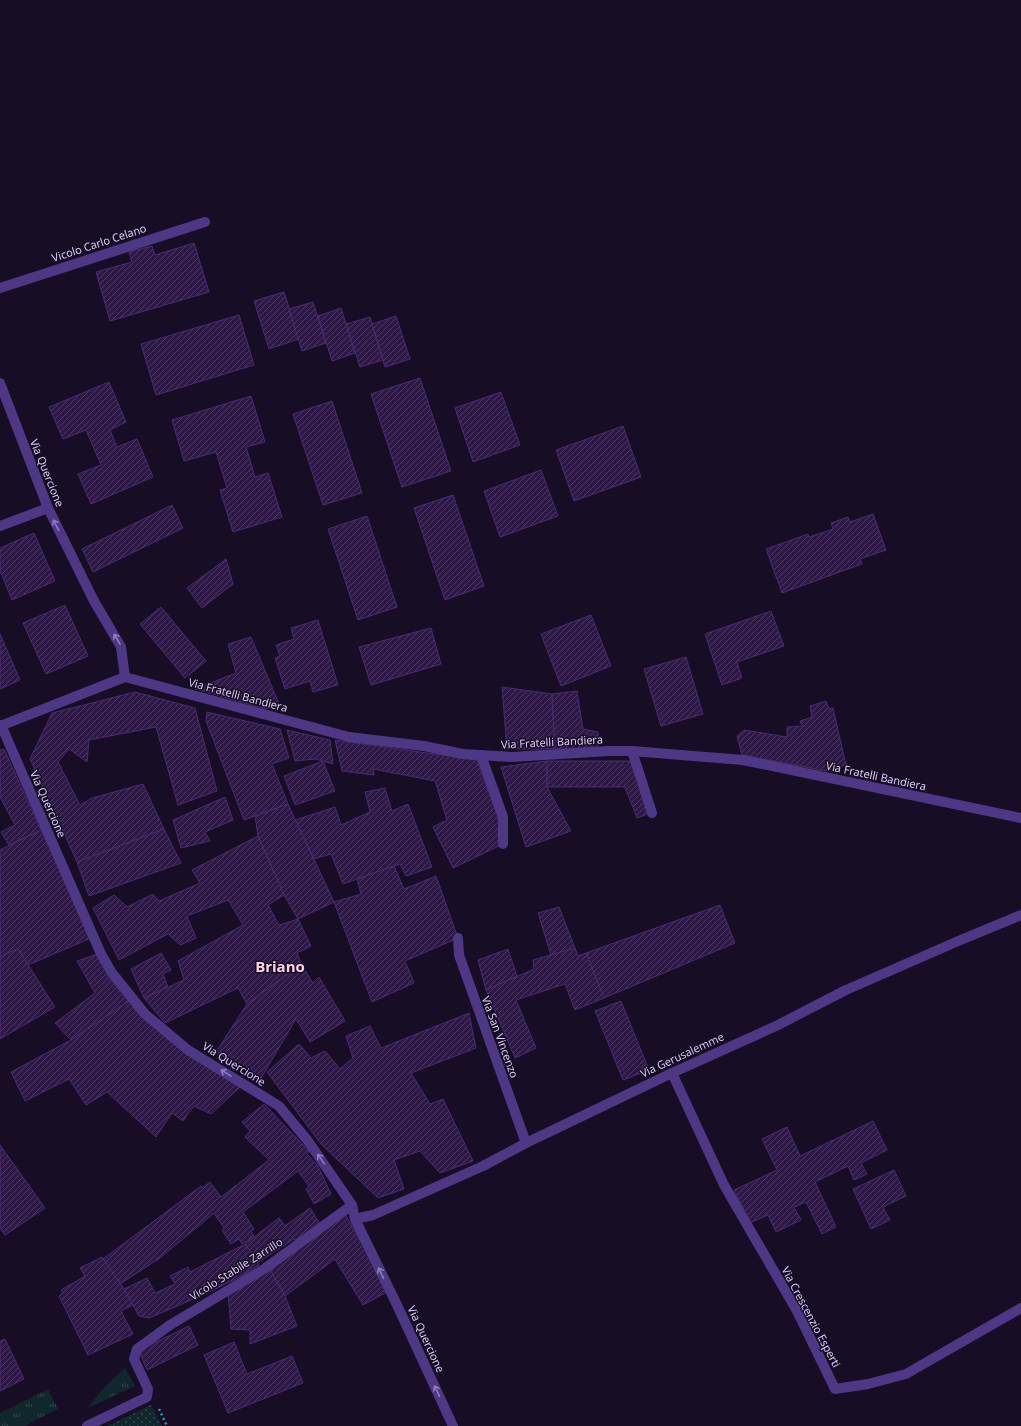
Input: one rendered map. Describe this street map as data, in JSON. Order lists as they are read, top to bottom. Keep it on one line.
{"streets":{"street":["Vicolo Carlo Celano","Via Quercione","Via Fratelli Bandiera","Via San Vincenzo","Via Gerusalemme","Vicolo Stabile Zarrillo","Via Crescenzio Esperti"]},"crossings":[["Via Quercione","Via Fratelli Bandiera"],["Via Quercione","Via Gerusalemme"],["Via Quercione","Vicolo Stabile Zarrillo"],["Via San Vincenzo","Via Gerusalemme"],["Via Gerusalemme","Via Crescenzio Esperti"]],"one_way":["Via Quercione"],"districts":["Briano"]}
